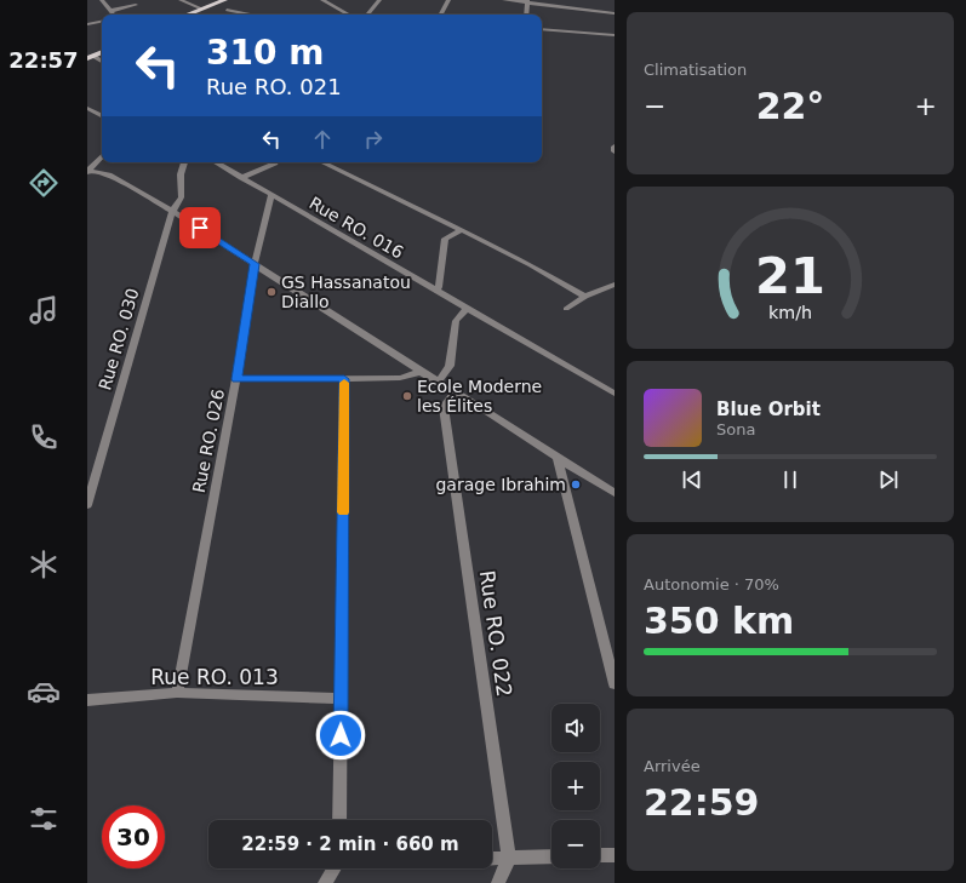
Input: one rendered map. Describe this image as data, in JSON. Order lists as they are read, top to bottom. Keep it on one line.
{"streets":{"street":["Rue RO. 016","Rue RO. 030","Rue RO. 026","Rue RO. 022","Rue RO. 013"]},"crossings":[["Rue RO. 016","Rue RO. 026"],["Rue RO. 026","Rue RO. 013"]],"places":["GS Hassanatou Diallo","Ecole Moderne les Élites","garage Ibrahim"],"page":{"tabs":"22:57","tile":["Climatisation",["Autonomie · 70%","350 km"],["Arrivée","22:59"]],"turn":["310 m","Rue RO. 021"],"heat":["−","22°","+"],"song":["Blue Orbit","Sona"],"map_buttons":["+","−"],"limit":"30","trip":"22:59 · 2 min · 660 m","gauge":["21","km/h"]}}
